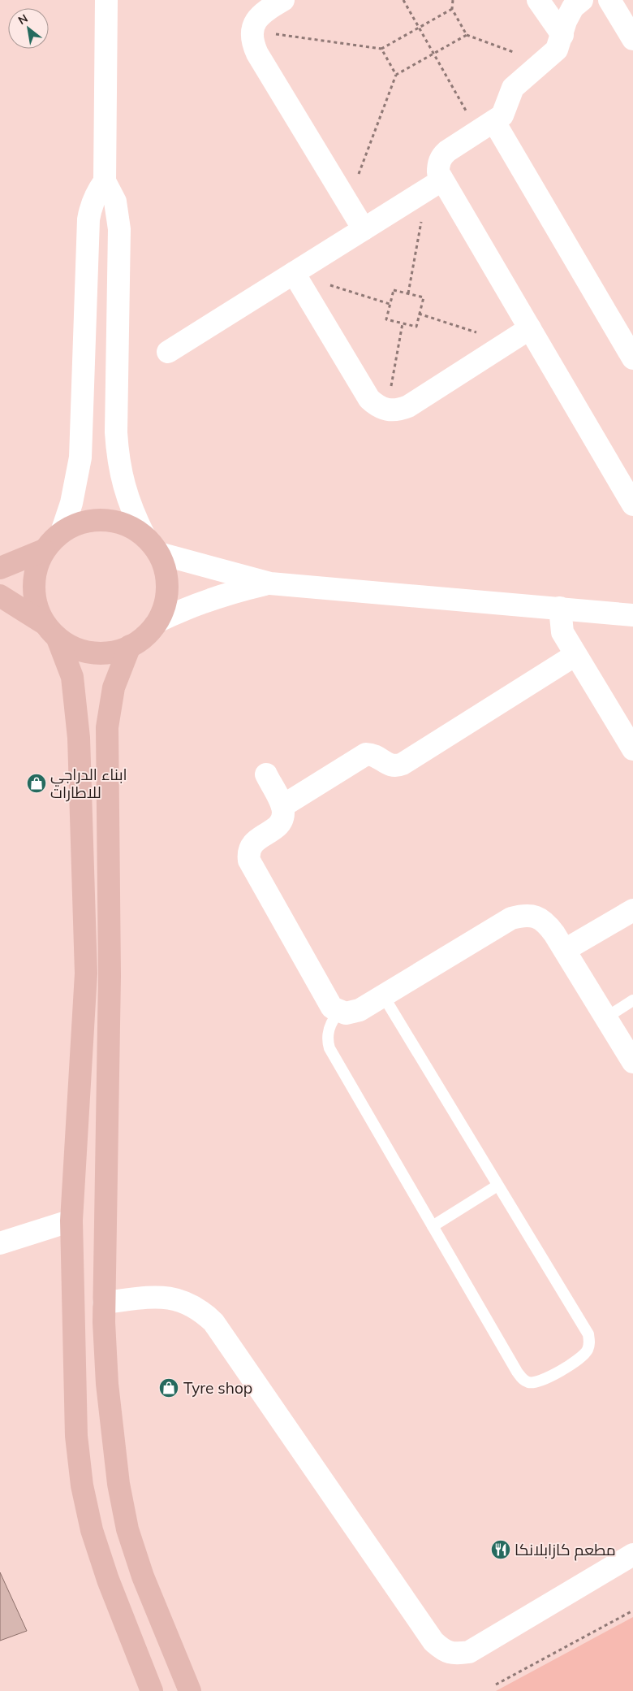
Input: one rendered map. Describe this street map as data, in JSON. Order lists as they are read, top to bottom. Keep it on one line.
{"places":{"shop":["ابناء الدراجي للاطارات","Tyre shop"],"restaurant":["مطعم كازابلانكا"]},"north":"top left"}
